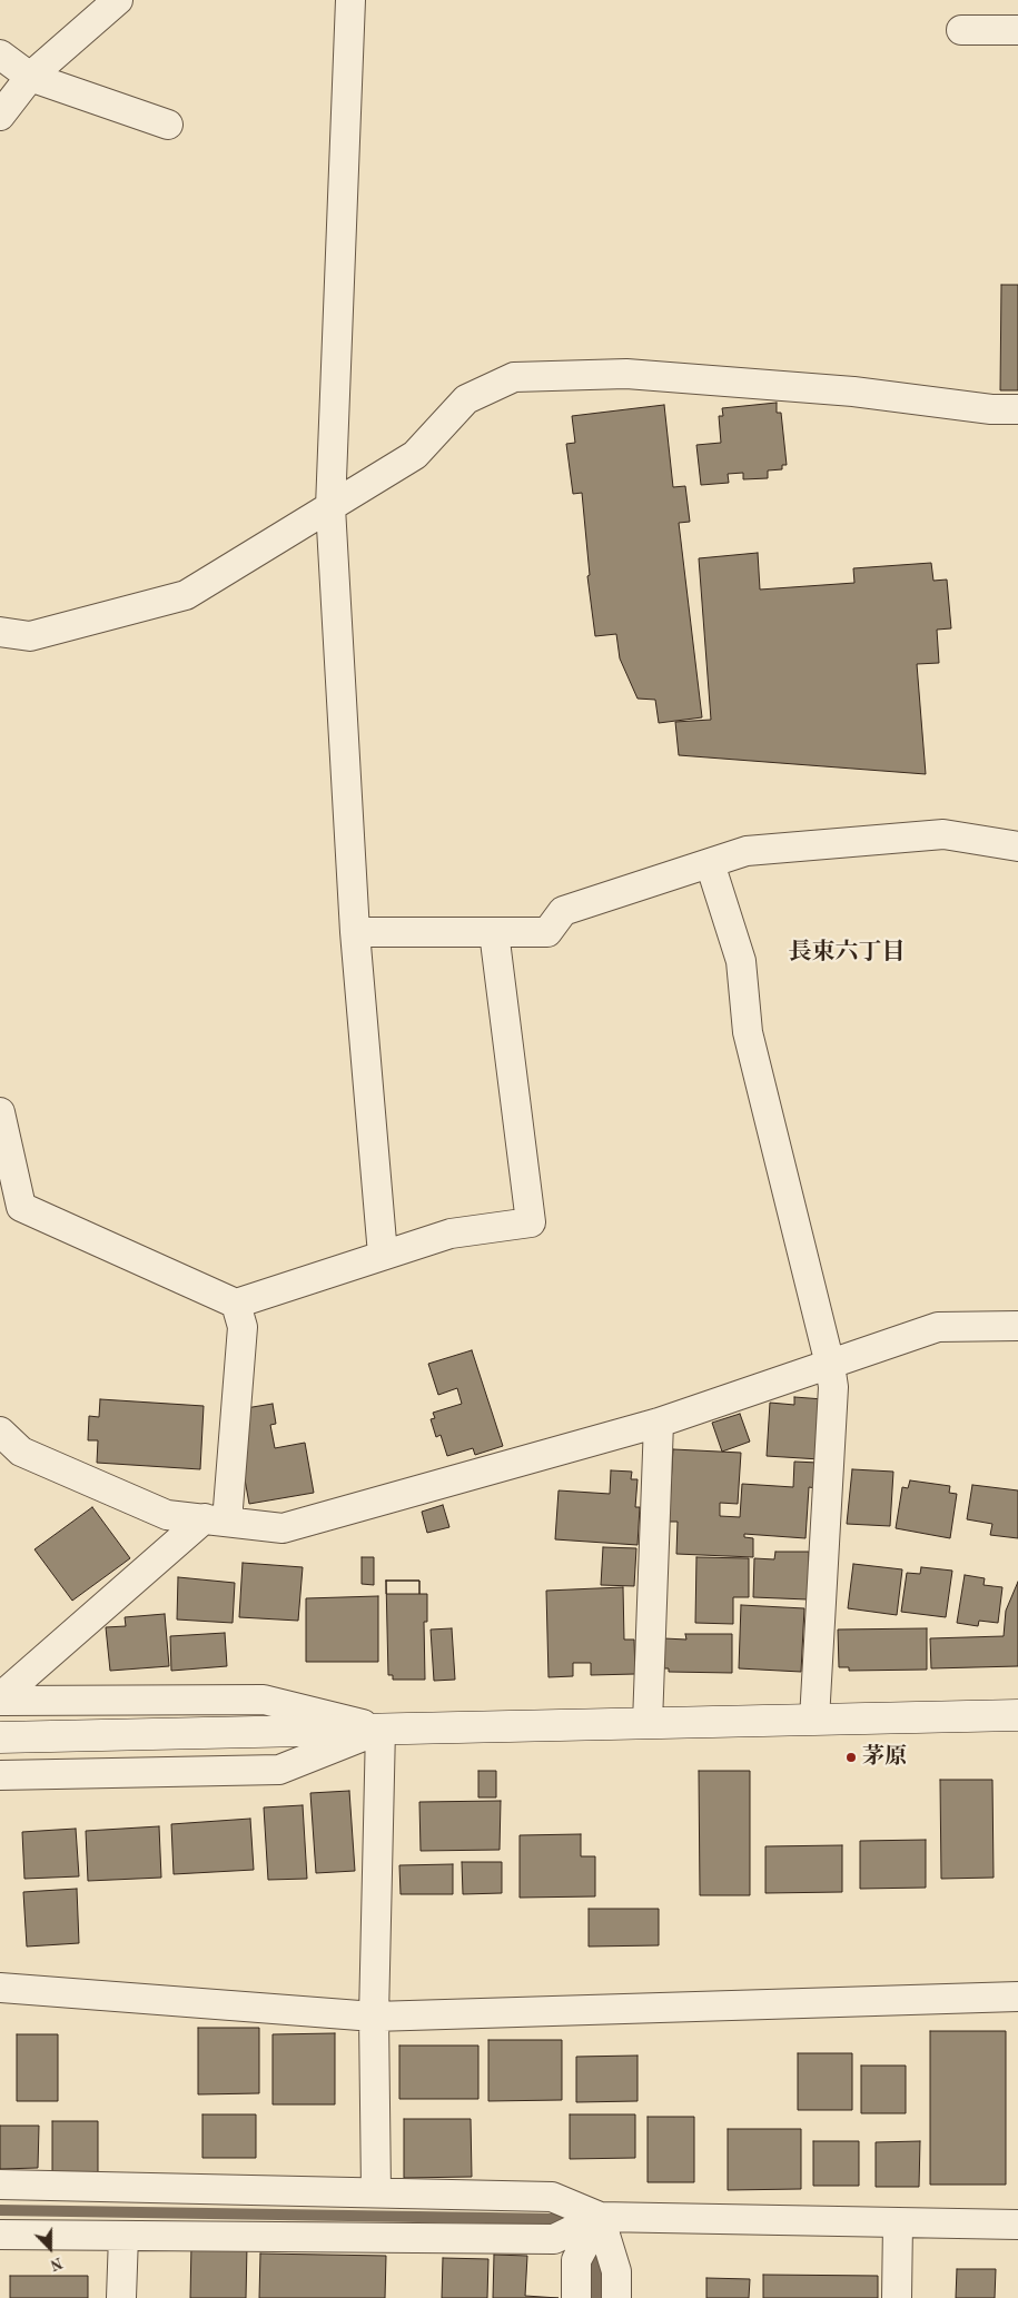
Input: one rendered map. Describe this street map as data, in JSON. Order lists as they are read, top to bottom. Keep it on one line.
{"districts":["長束六丁目"],"places":["茅原"],"north":"bottom"}
